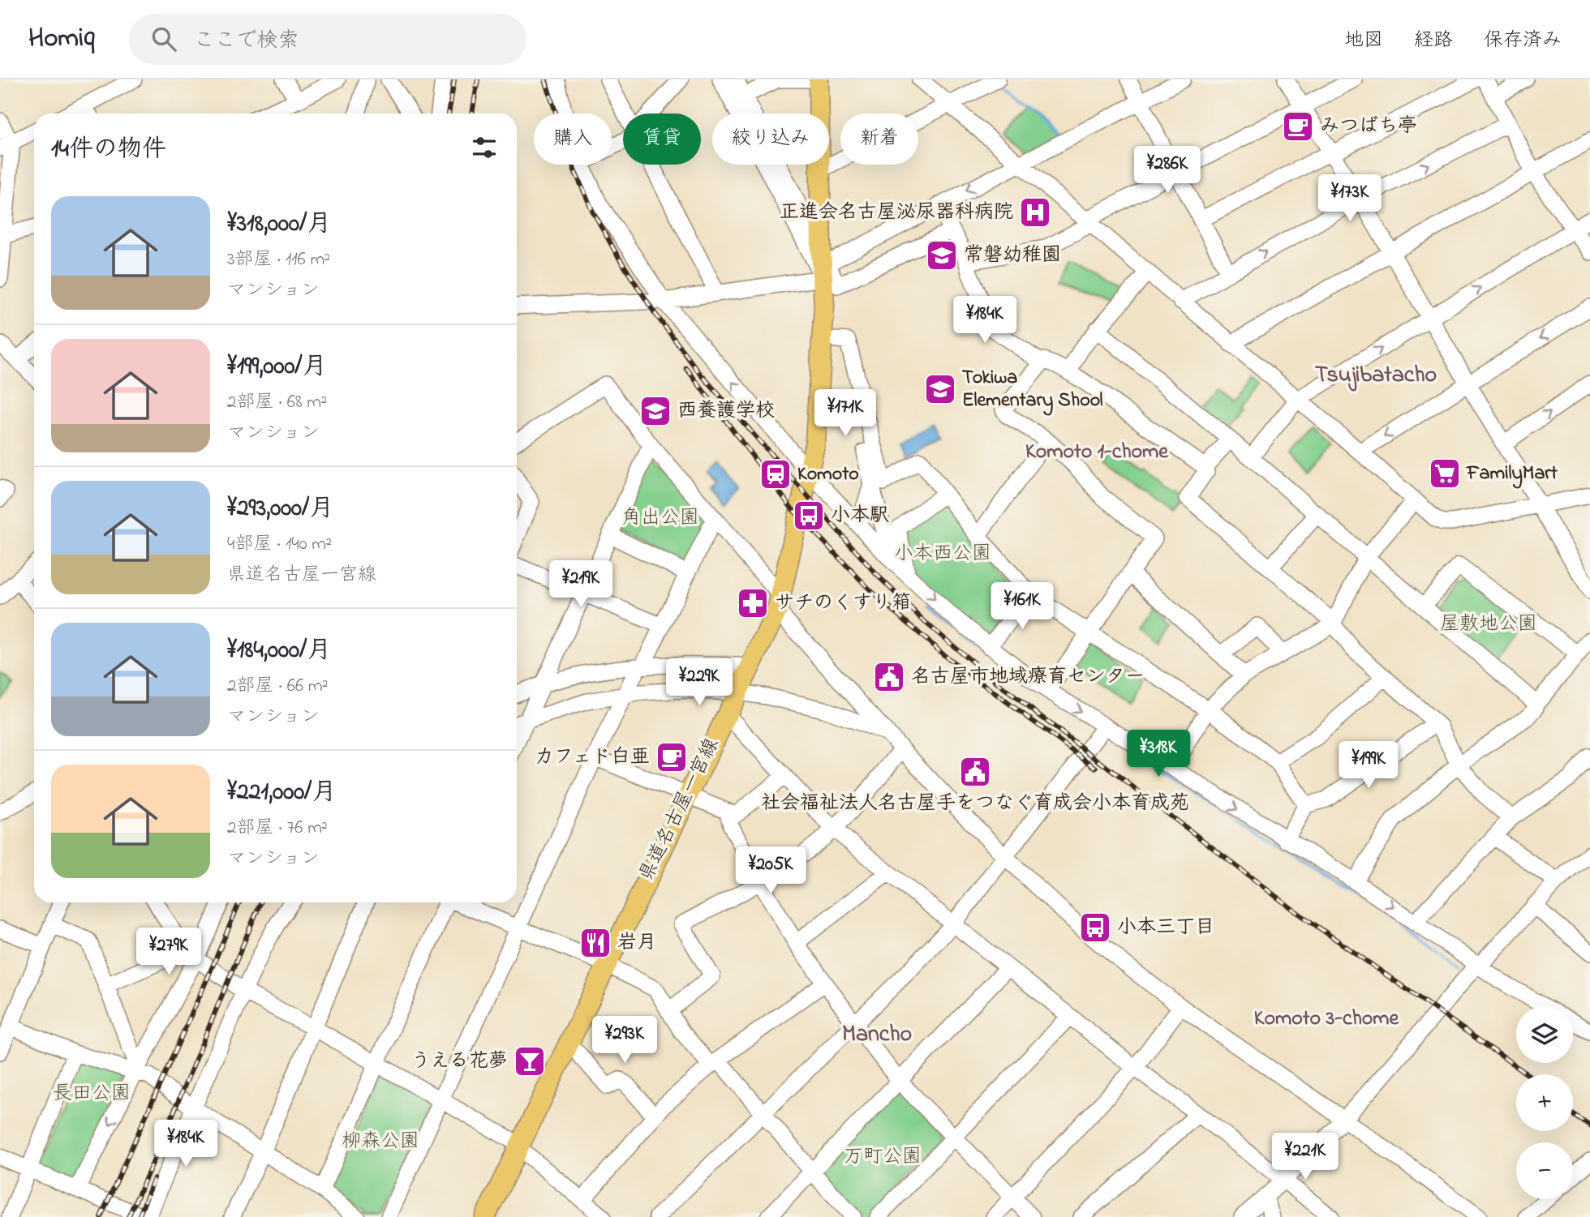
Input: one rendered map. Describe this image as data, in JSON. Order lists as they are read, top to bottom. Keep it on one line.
{"streets":{"main road":["県道名古屋一宮線"]},"districts":["Tsujibatacho","Komoto 1-chome","Komoto 3-chome","Mancho"],"parks":["角出公園","小本西公園","屋敷地公園","長田公園","柳森公園","万町公園"],"places":{"cafe":["みつばち亭","カフェド白亜"],"hospital":["正進会名古屋泌尿器科病院"],"school or university":["常磐幼稚園","Tokiwa Elementary Shool","西養護学校"],"supermarket":["FamilyMart"],"station":["Komoto"],"bus stop":["小本駅","小本三丁目"],"pharmacy":["サチのくすり箱"],"public building":["名古屋市地域療育センター","社会福祉法人名古屋手をつなぐ育成会小本育成苑"],"restaurant":["岩月"],"bar":["うえる花夢"]},"page":{"header":"Homiq","search":"ここで検索","nav":["地図","経路","保存済み"],"chip":["購入","賃貸","絞り込み","新着"],"heading":"14件の物件","price":["¥286K","¥173K","¥184K","¥171K","¥219K","¥161K","¥229K","¥318K","¥199K","¥205K","¥279K","¥293K","¥184K","¥221K"],"list":[{"name":"¥318,000/月","note":"3部屋 · 116 m² · マンション"},{"name":"¥199,000/月","note":"2部屋 · 68 m² · マンション"},{"name":"¥293,000/月","note":"4部屋 · 140 m² · 県道名古屋一宮線"},{"name":"¥184,000/月","note":"2部屋 · 66 m² · マンション"},{"name":"¥221,000/月","note":"2部屋 · 76 m² · マンション"}],"map_buttons":["+","−"]}}
